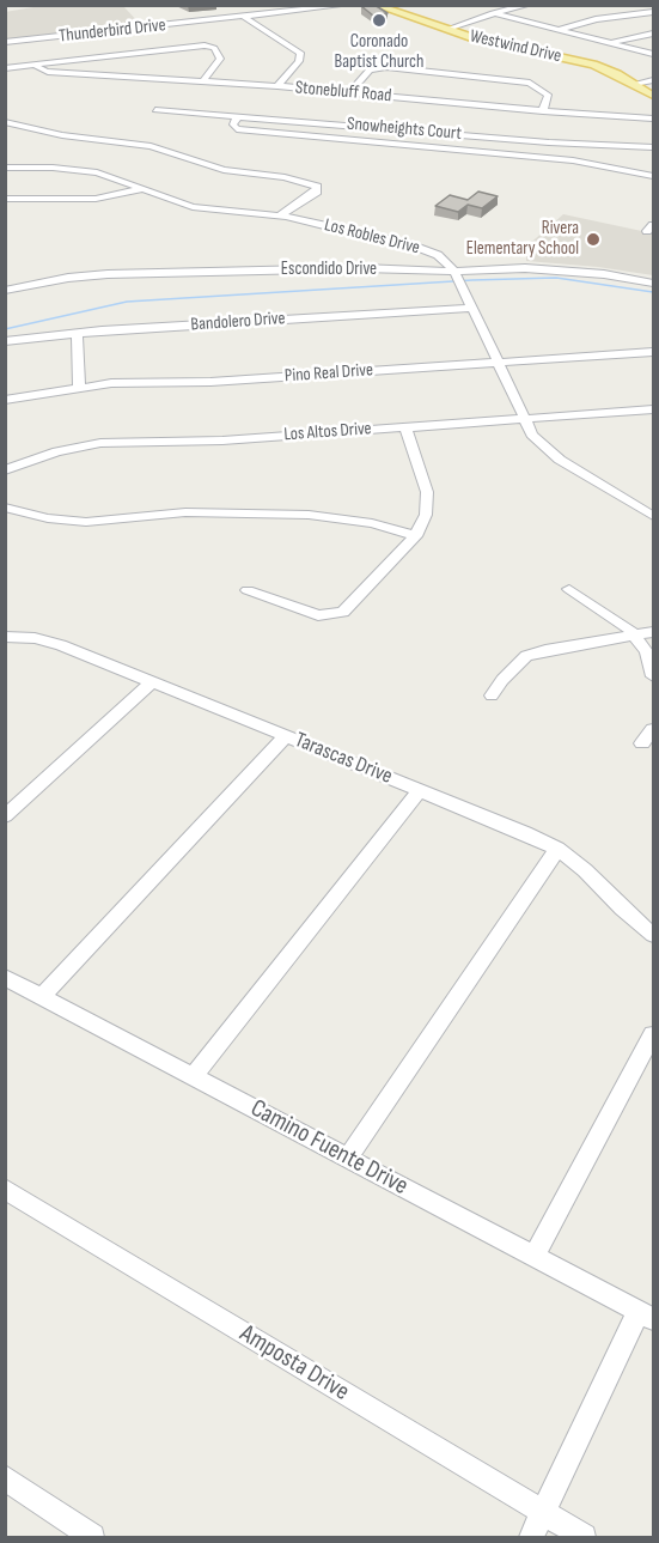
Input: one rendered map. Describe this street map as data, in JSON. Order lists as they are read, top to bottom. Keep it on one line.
{"streets":{"main road":["Westwind Drive"],"street":["Thunderbird Drive","Stonebluff Road","Snowheights Court","Los Robles Drive","Escondido Drive","Bandolero Drive","Pino Real Drive","Los Altos Drive","Tarascas Drive","Camino Fuente Drive","Amposta Drive"]},"crossings":[["Los Robles Drive","Escondido Drive"]],"places":["Coronado Baptist Church","Rivera Elementary School"]}
